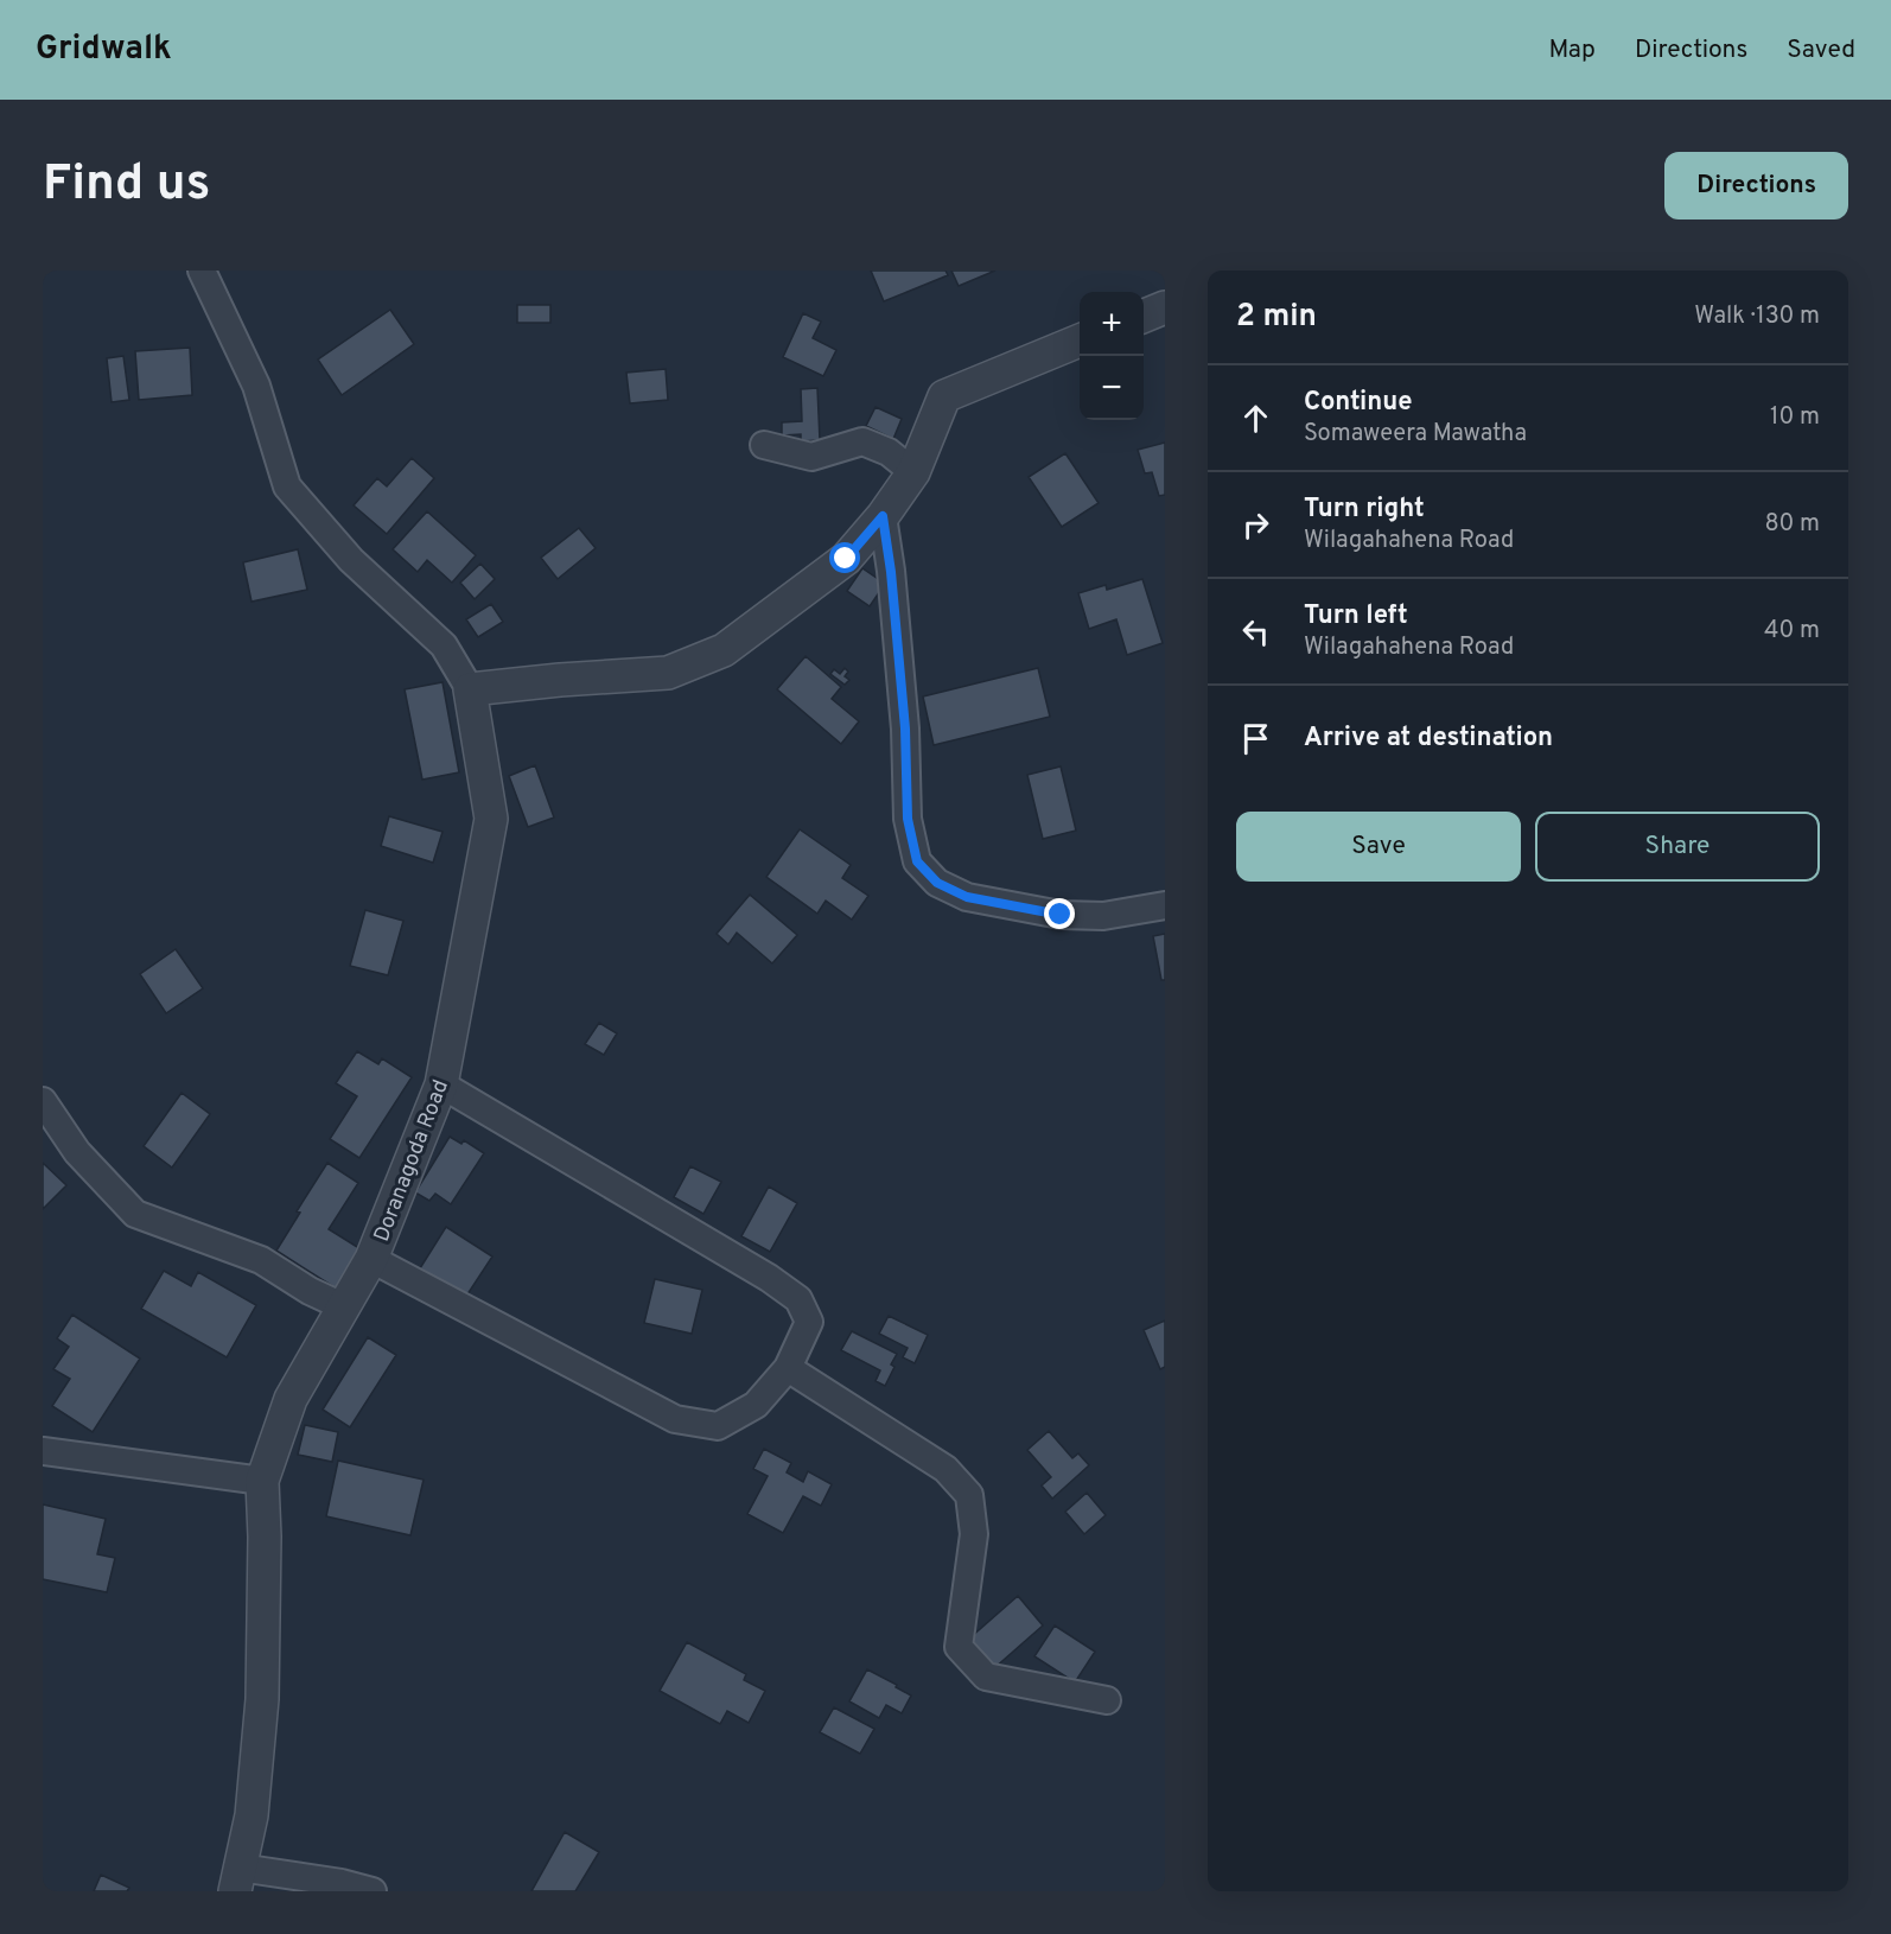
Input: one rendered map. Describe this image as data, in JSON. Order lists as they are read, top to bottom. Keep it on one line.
{"streets":{"street":["Doranagoda Road"]},"page":{"header":"Gridwalk","nav":["Map","Directions","Saved"],"buttons":["Directions",["Save","Share"]],"title":"Find us","heading":["2 min","Walk · 130 m"],"map_buttons":["+","−"],"list":[["Continue","Somaweera Mawatha","10 m"],["Turn right","Wilagahahena Road","80 m"],["Turn left","Wilagahahena Road","40 m"],"Arrive at destination"]}}
